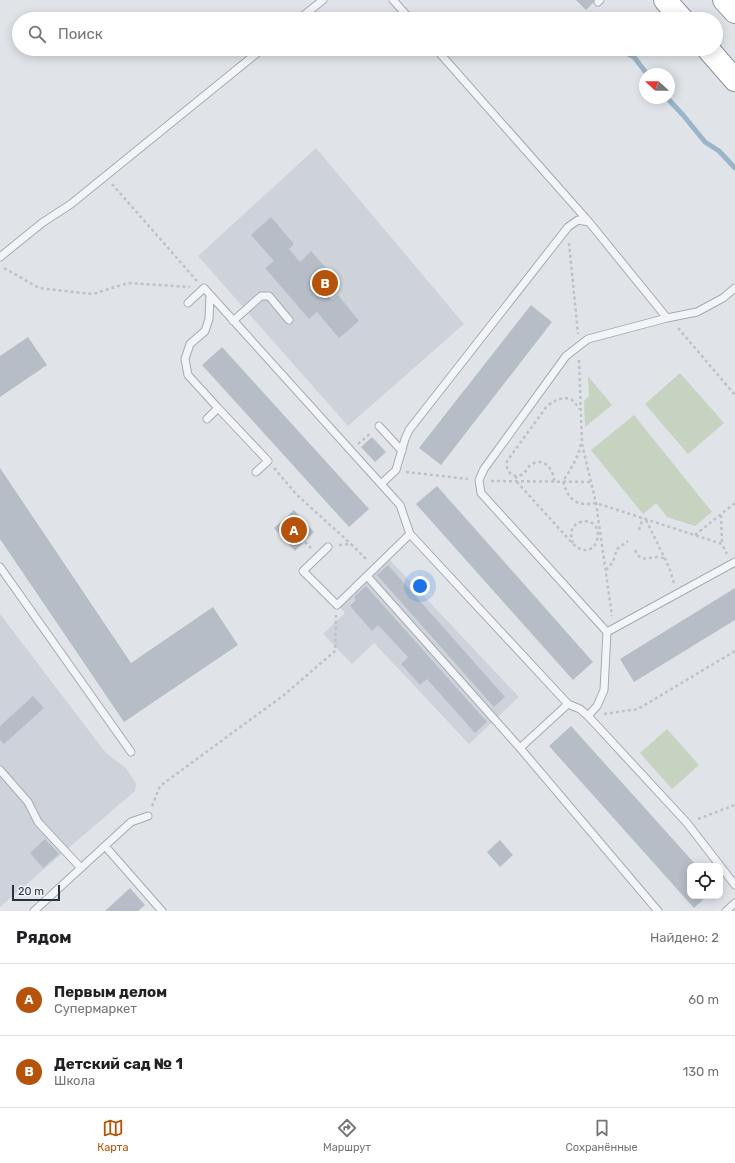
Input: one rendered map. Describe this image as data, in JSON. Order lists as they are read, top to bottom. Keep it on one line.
{"scale_bar":"20 m","north":"left","page":{"search":"Поиск","pins":["B","A"],"scale":"20 m","heading":["Рядом","Найдено: 2"],"list":[{"mark":"A","name":"Первым делом","note":"Супермаркет","value":"60 m"},{"mark":"B","name":"Детский сад № 1","note":"Школа","value":"130 m"}],"nav":["Карта","Маршрут","Сохранённые"]}}
